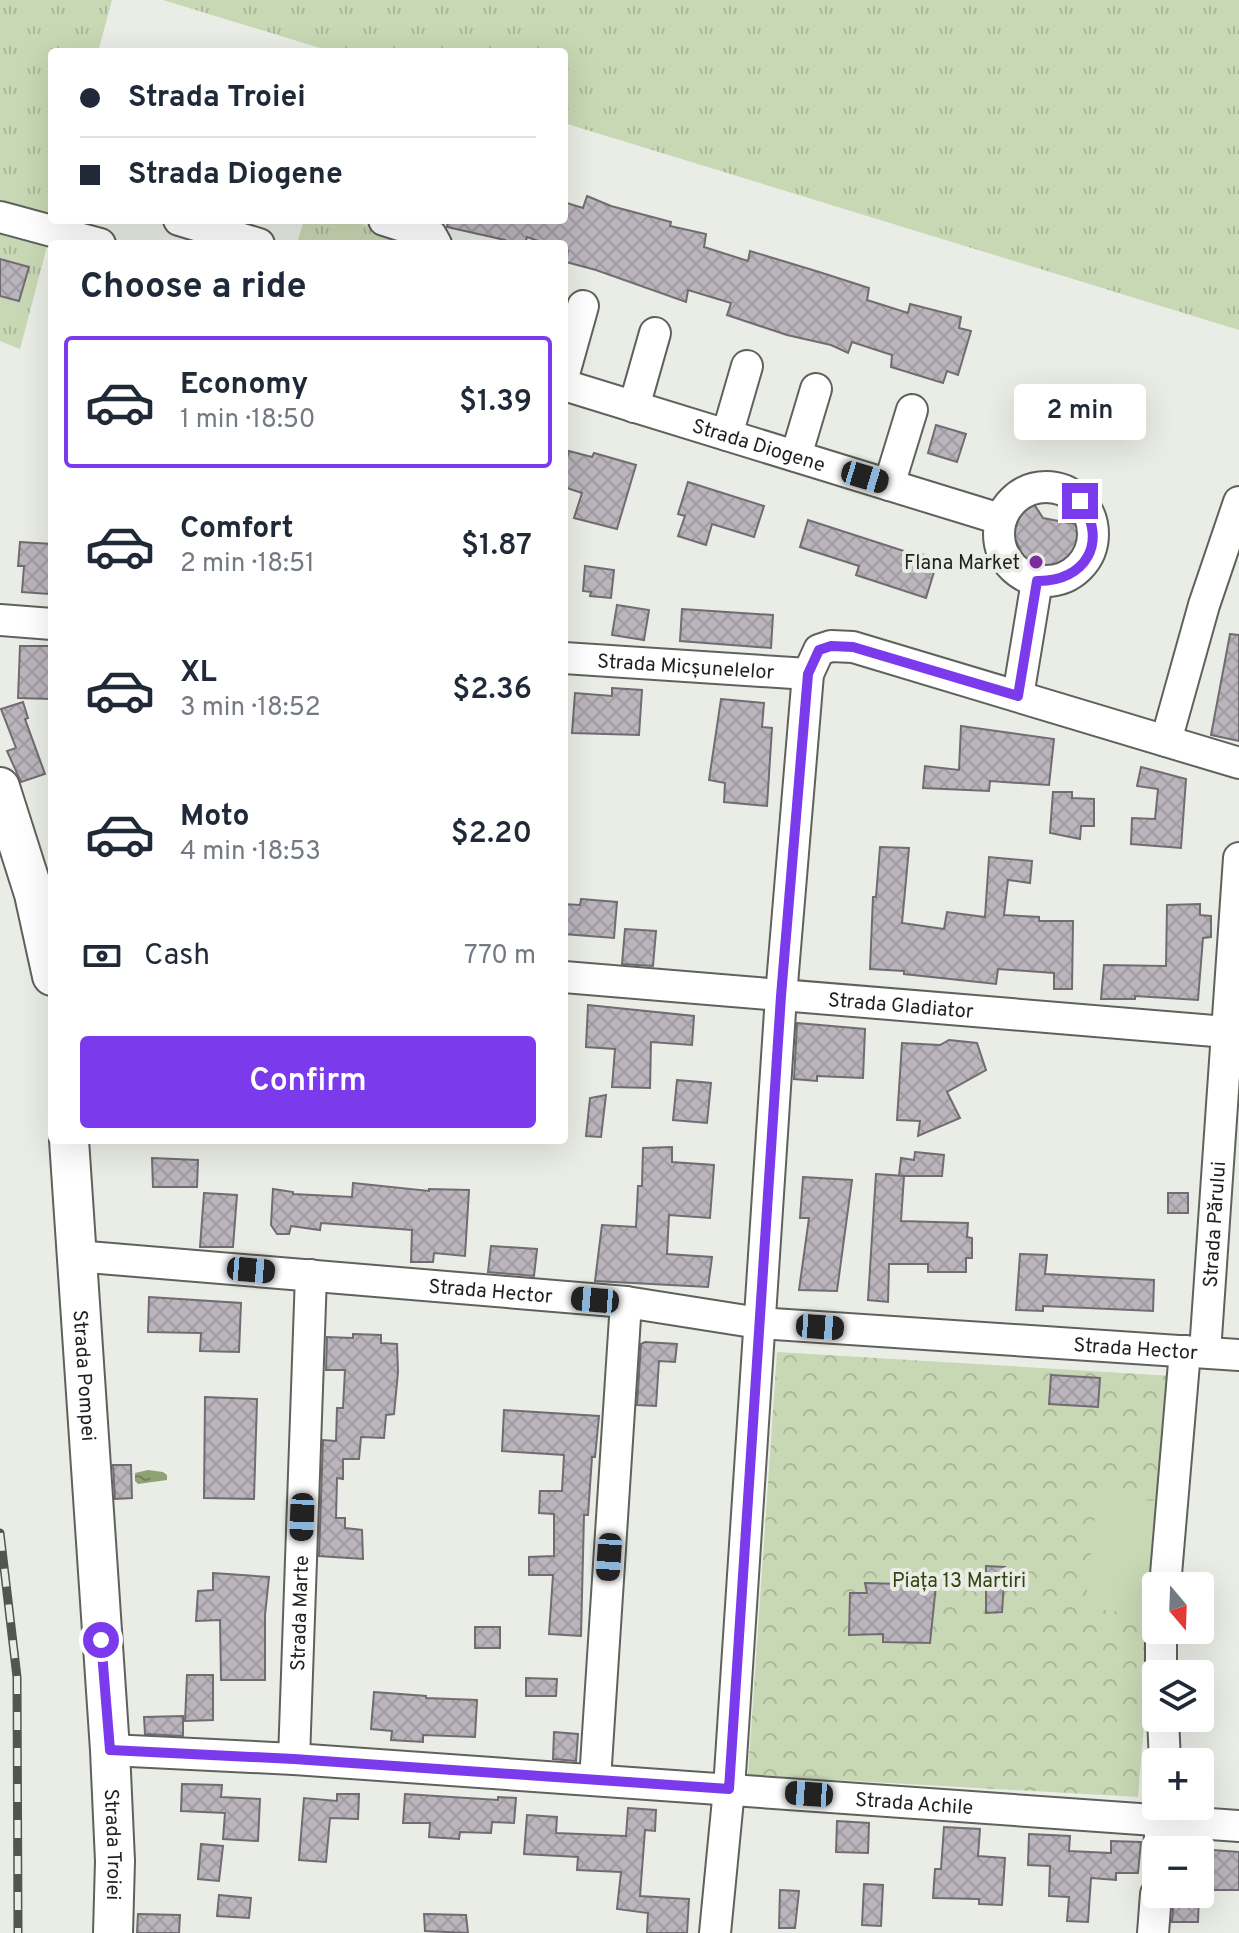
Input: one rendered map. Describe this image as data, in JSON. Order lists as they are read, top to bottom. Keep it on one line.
{"streets":{"main road":["Strada Pompei","Strada Troiei"],"street":["Strada Diogene","Strada Micșunelelor","Strada Gladiator","Strada Părului","Strada Hector","Strada Marte","Strada Achile"]},"crossings":[["Strada Gladiator","Strada Părului"],["Strada Părului","Strada Hector"],["Strada Hector","Strada Pompei"],["Strada Hector","Strada Marte"],["Strada Pompei","Strada Troiei"],["Strada Marte","Strada Achile"],["Strada Achile","Strada Troiei"]],"parks":["Piața 13 Martiri"],"places":["Flana Market"],"north":"bottom","page":{"banner":["Strada Troiei","Strada Diogene"],"heading":"Choose a ride","list":[{"name":"Economy","note":"1 min · 18:50","value":"$1.39"},{"name":"Comfort","note":"2 min · 18:51","value":"$1.87"},{"name":"XL","note":"3 min · 18:52","value":"$2.36"},{"name":"Moto","note":"4 min · 18:53","value":"$2.20"}],"bubble":"2 min","pay":["Cash","770 m"],"buttons":"Confirm","map_buttons":["+","−"]}}
